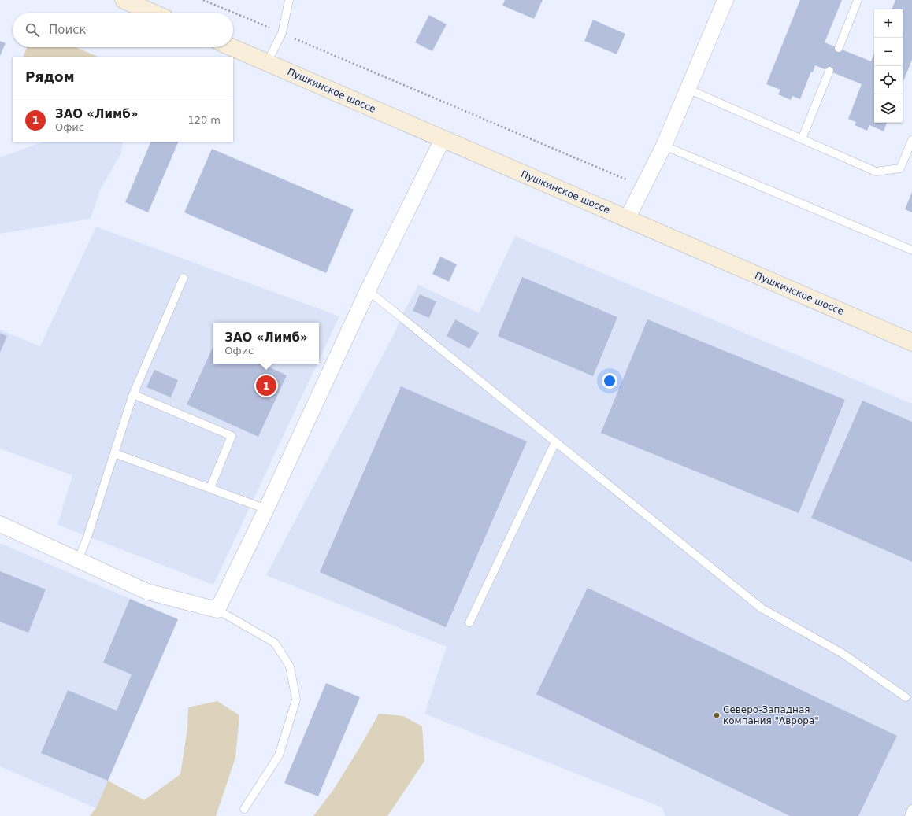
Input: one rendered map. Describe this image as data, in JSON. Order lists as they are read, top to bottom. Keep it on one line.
{"streets":{"main road":["Пушкинское шоссе"]},"places":["Северо-Западная компания \"Аврора\""],"page":{"map_buttons":["+","−"],"search":"Поиск","heading":"Рядом","list":[{"mark":"1","name":"ЗАО «Лимб»","note":"Офис","value":"120 m"}],"popup":["ЗАО «Лимб»","Офис"],"pins":"1"}}
